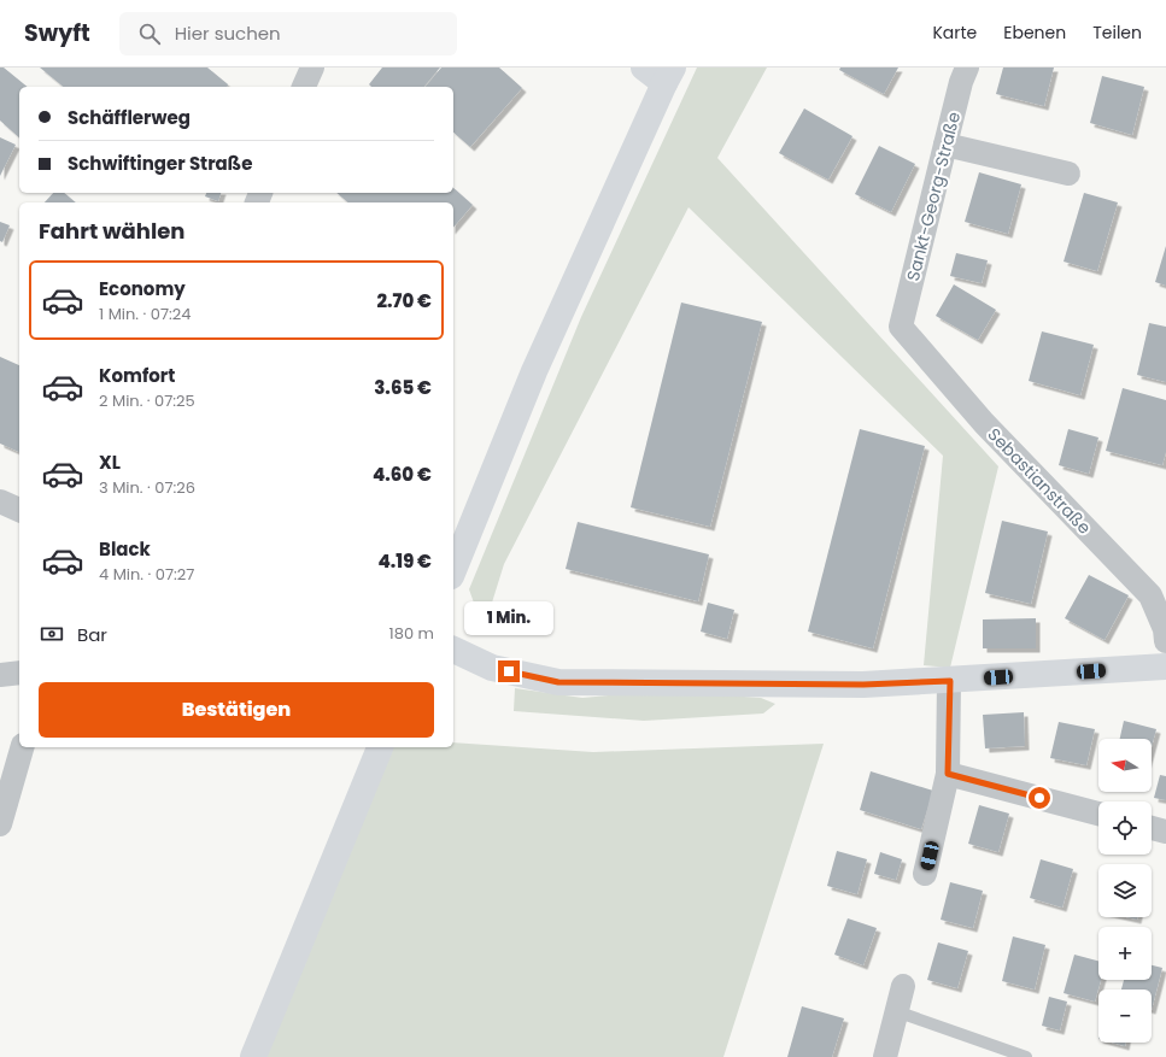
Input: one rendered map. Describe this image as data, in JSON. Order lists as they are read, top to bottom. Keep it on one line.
{"streets":{"street":["Sankt-Georg-Straße","Sebastianstraße"]},"crossings":[["Sankt-Georg-Straße","Sebastianstraße"]],"north":"left","page":{"header":"Swyft","search":"Hier suchen","nav":["Karte","Ebenen","Teilen"],"banner":["Schäfflerweg","Schwiftinger Straße"],"heading":"Fahrt wählen","list":[{"name":"Economy","note":"1 Min. · 07:24","value":"2.70 €"},{"name":"Komfort","note":"2 Min. · 07:25","value":"3.65 €"},{"name":"XL","note":"3 Min. · 07:26","value":"4.60 €"},{"name":"Black","note":"4 Min. · 07:27","value":"4.19 €"}],"bubble":"1 Min.","pay":["Bar","180 m"],"buttons":"Bestätigen","map_buttons":["+","−"]}}
